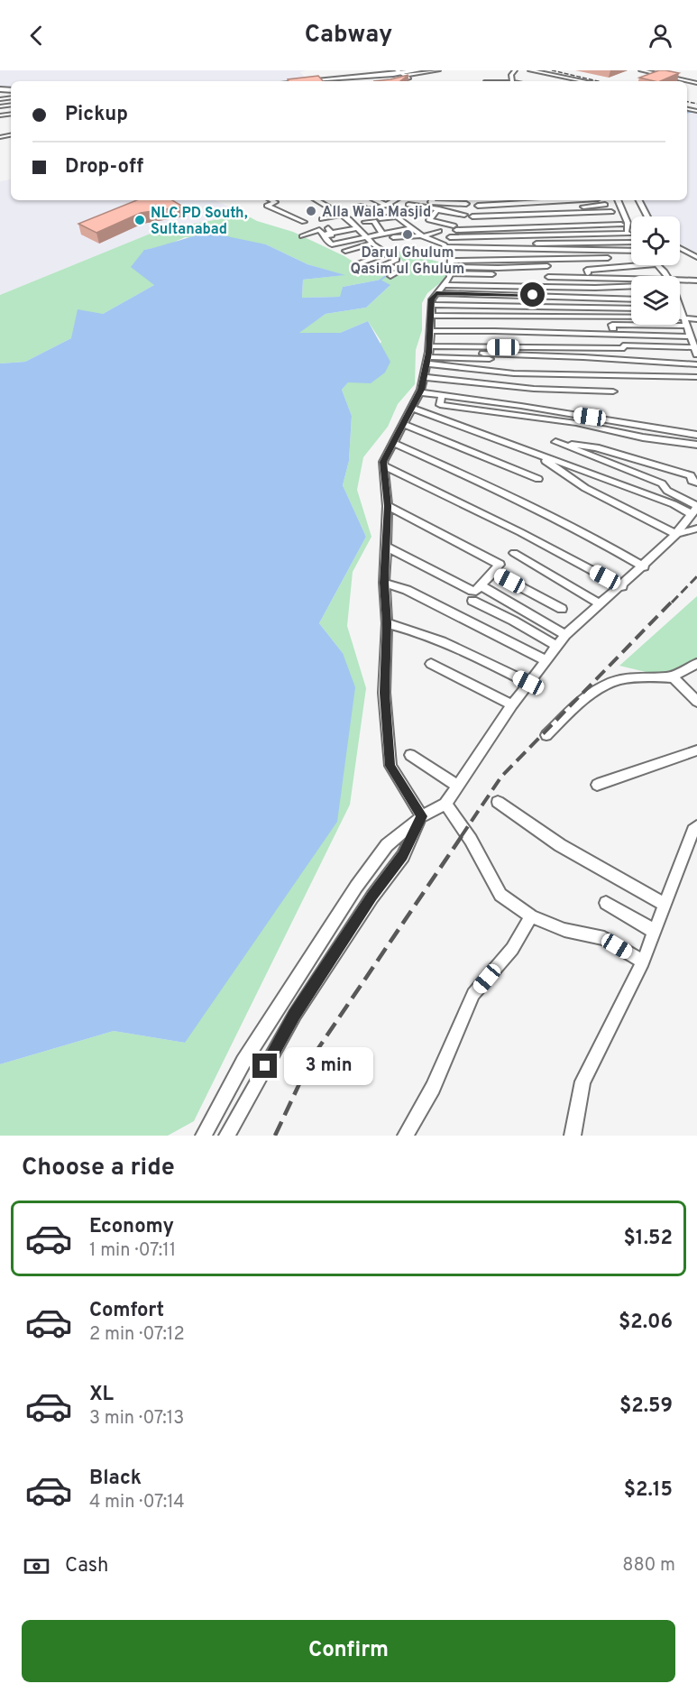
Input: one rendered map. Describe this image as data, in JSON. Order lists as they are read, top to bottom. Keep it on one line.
{"places":["Alla Wala Masjid","NLC PD South, Sultanabad","Darul Ghulum Qasim ul Ghulum"],"page":{"header":"Cabway","banner":["Pickup","Drop-off"],"bubble":"3 min","heading":"Choose a ride","list":[{"name":"Economy","note":"1 min · 07:11","value":"$1.52"},{"name":"Comfort","note":"2 min · 07:12","value":"$2.06"},{"name":"XL","note":"3 min · 07:13","value":"$2.59"},{"name":"Black","note":"4 min · 07:14","value":"$2.15"}],"pay":["Cash","880 m"],"buttons":"Confirm"}}
